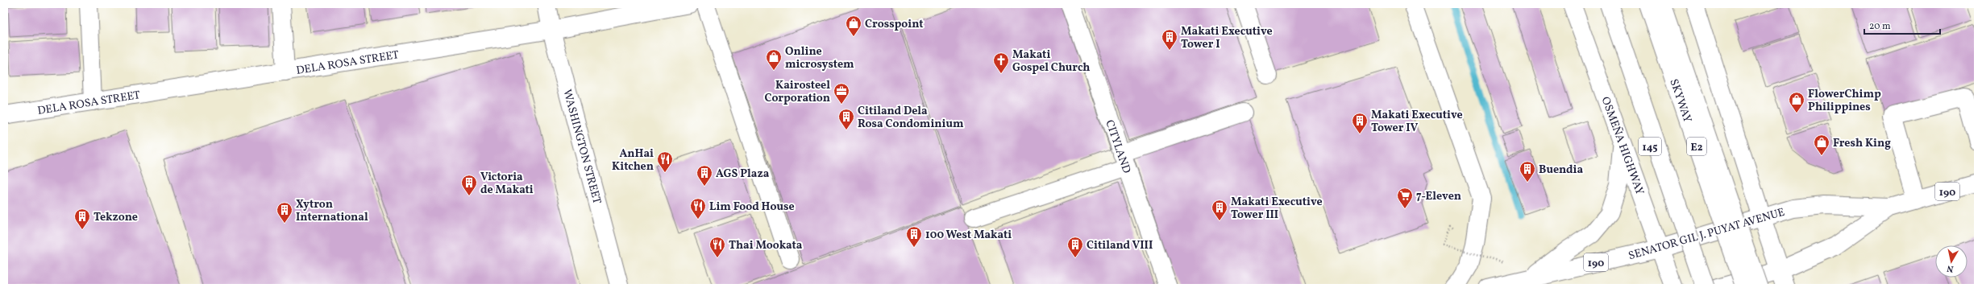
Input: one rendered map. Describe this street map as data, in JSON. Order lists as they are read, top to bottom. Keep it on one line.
{"streets":{"main road":["DELA ROSA STREET","SKYWAY","OSMEÑA HIGHWAY","WASHINGTON STREET","CITYLAND","145","E2","190","SENATOR GIL J. PUYAT AVENUE"]},"crossings":[["DELA ROSA STREET","WASHINGTON STREET"],["OSMEÑA HIGHWAY","SENATOR GIL J. PUYAT AVENUE"]],"places":{"shop":["Crosspoint","Online microsystem","FlowerChimp Philippines","Fresh King"],"building":["Makati Executive Tower I","Citiland Dela Rosa Condominium","Makati Executive Tower IV","Buendia","AGS Plaza","Victoria de Makati","Makati Executive Tower III","Xytron International","Tekzone","100 West Makati","Citiland VIII"],"church":["Makati Gospel Church"],"office":["Kairosteel Corporation"],"restaurant":["AnHai Kitchen","Lim Food House","Thai Mookata"],"supermarket":["7-Eleven"]},"scale_bar":"20 m","north":"bottom"}
